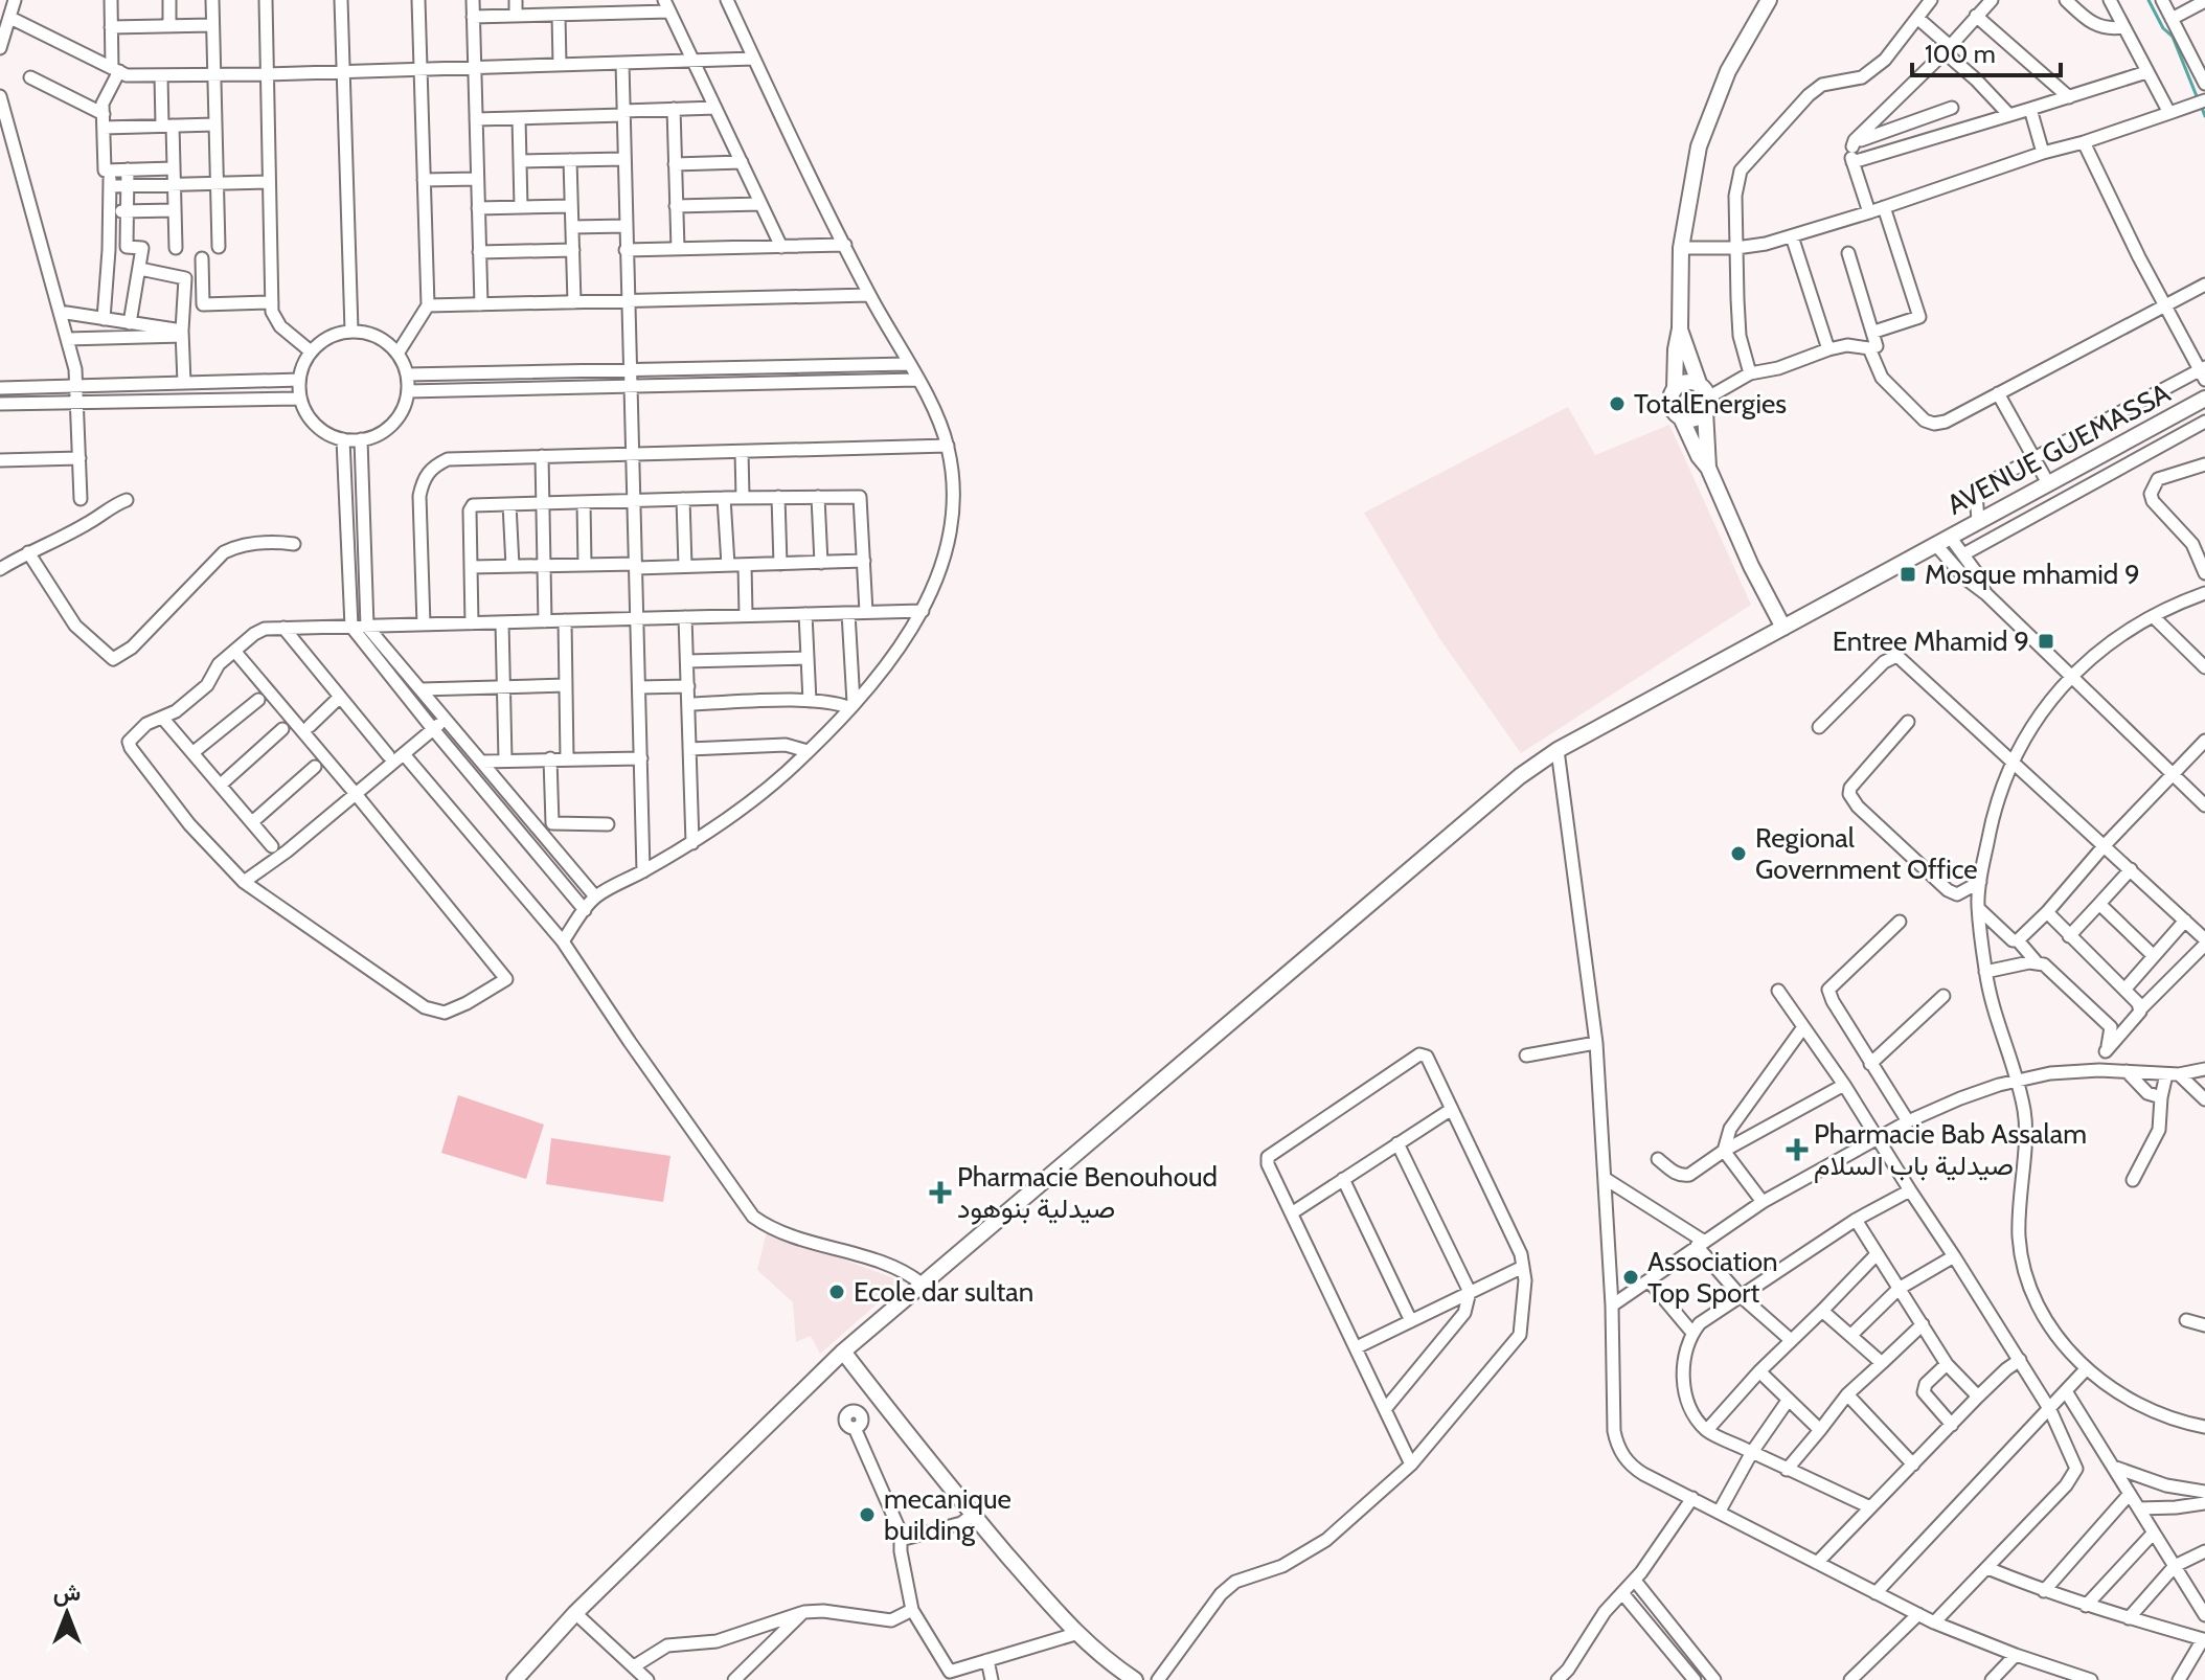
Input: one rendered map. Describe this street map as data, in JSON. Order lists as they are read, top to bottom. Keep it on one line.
{"streets":{"main road":["AVENUE GUEMASSA"]},"places":{"other":["TotalEnergies","Regional Government Office","Association Top Sport","Ecole dar sultan","mecanique building"],"transit":["Mosque mhamid 9","Entree Mhamid 9"],"health":["Pharmacie Bab Assalam صيدلية باب السلام","Pharmacie Benouhoud صيدلية بنوهود"]},"scale_bar":"100 m","north":"top"}
